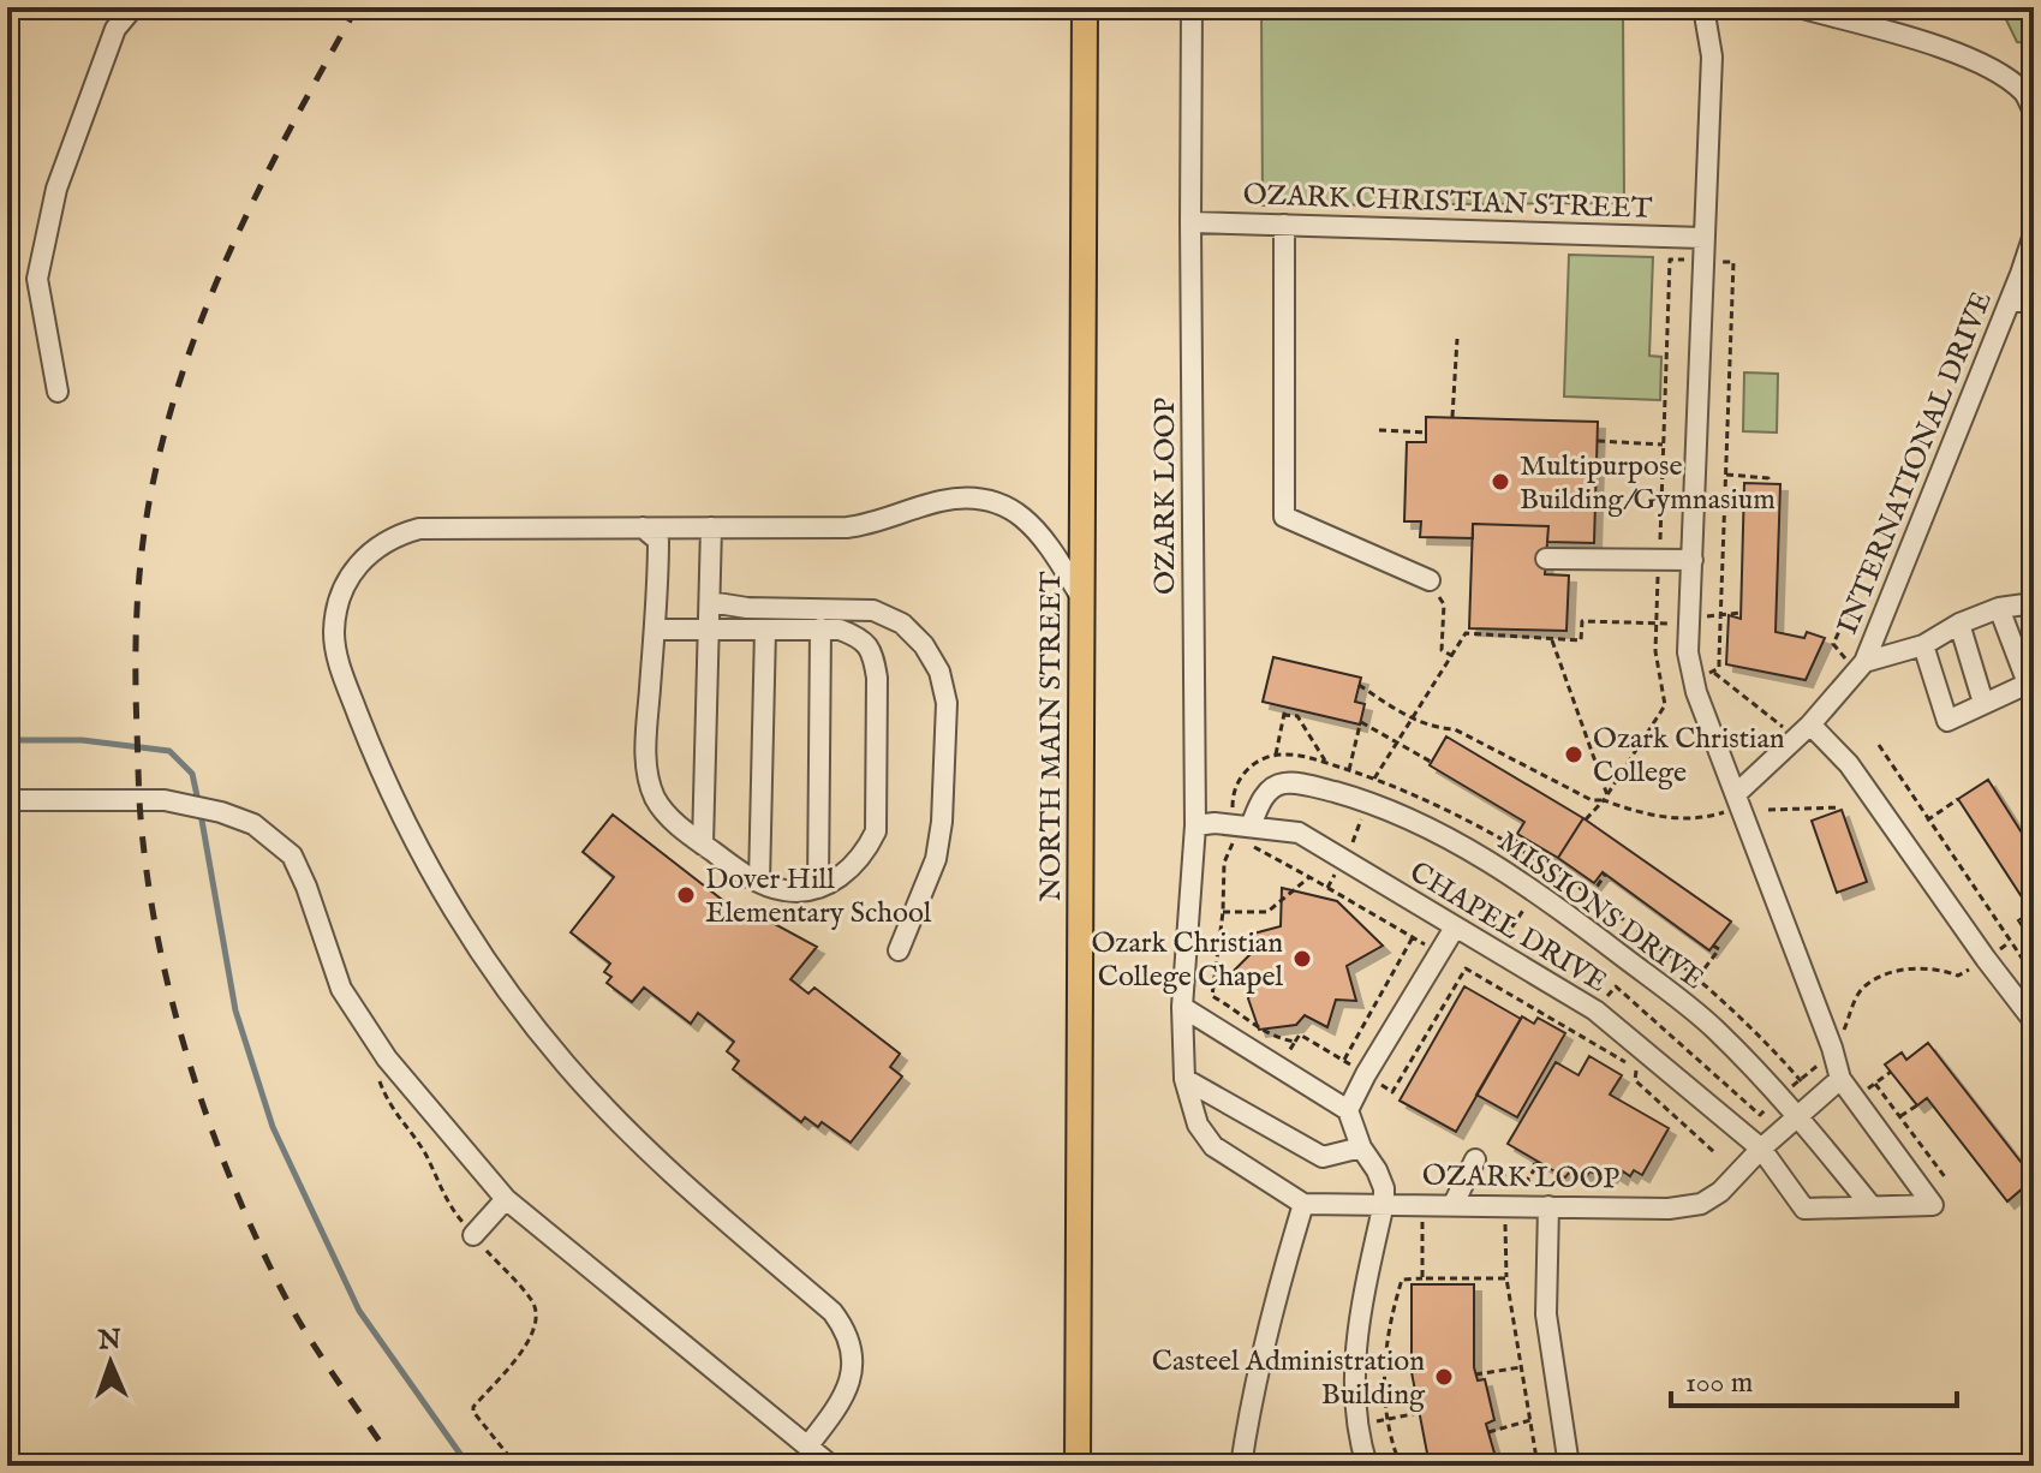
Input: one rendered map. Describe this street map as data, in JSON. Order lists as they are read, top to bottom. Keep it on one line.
{"streets":{"main road":["NORTH MAIN STREET"],"street":["OZARK CHRISTIAN STREET","INTERNATIONAL DRIVE","OZARK LOOP","MISSIONS DRIVE","CHAPEL DRIVE"]},"crossings":[["OZARK CHRISTIAN STREET","OZARK LOOP"],["OZARK LOOP","MISSIONS DRIVE"],["OZARK LOOP","CHAPEL DRIVE"],["MISSIONS DRIVE","CHAPEL DRIVE"]],"places":["Multipurpose Building/Gymnasium","Ozark Christian College","Dover Hill Elementary School","Ozark Christian College Chapel","Casteel Administration Building"],"scale_bar":"100 m","north":"top"}
